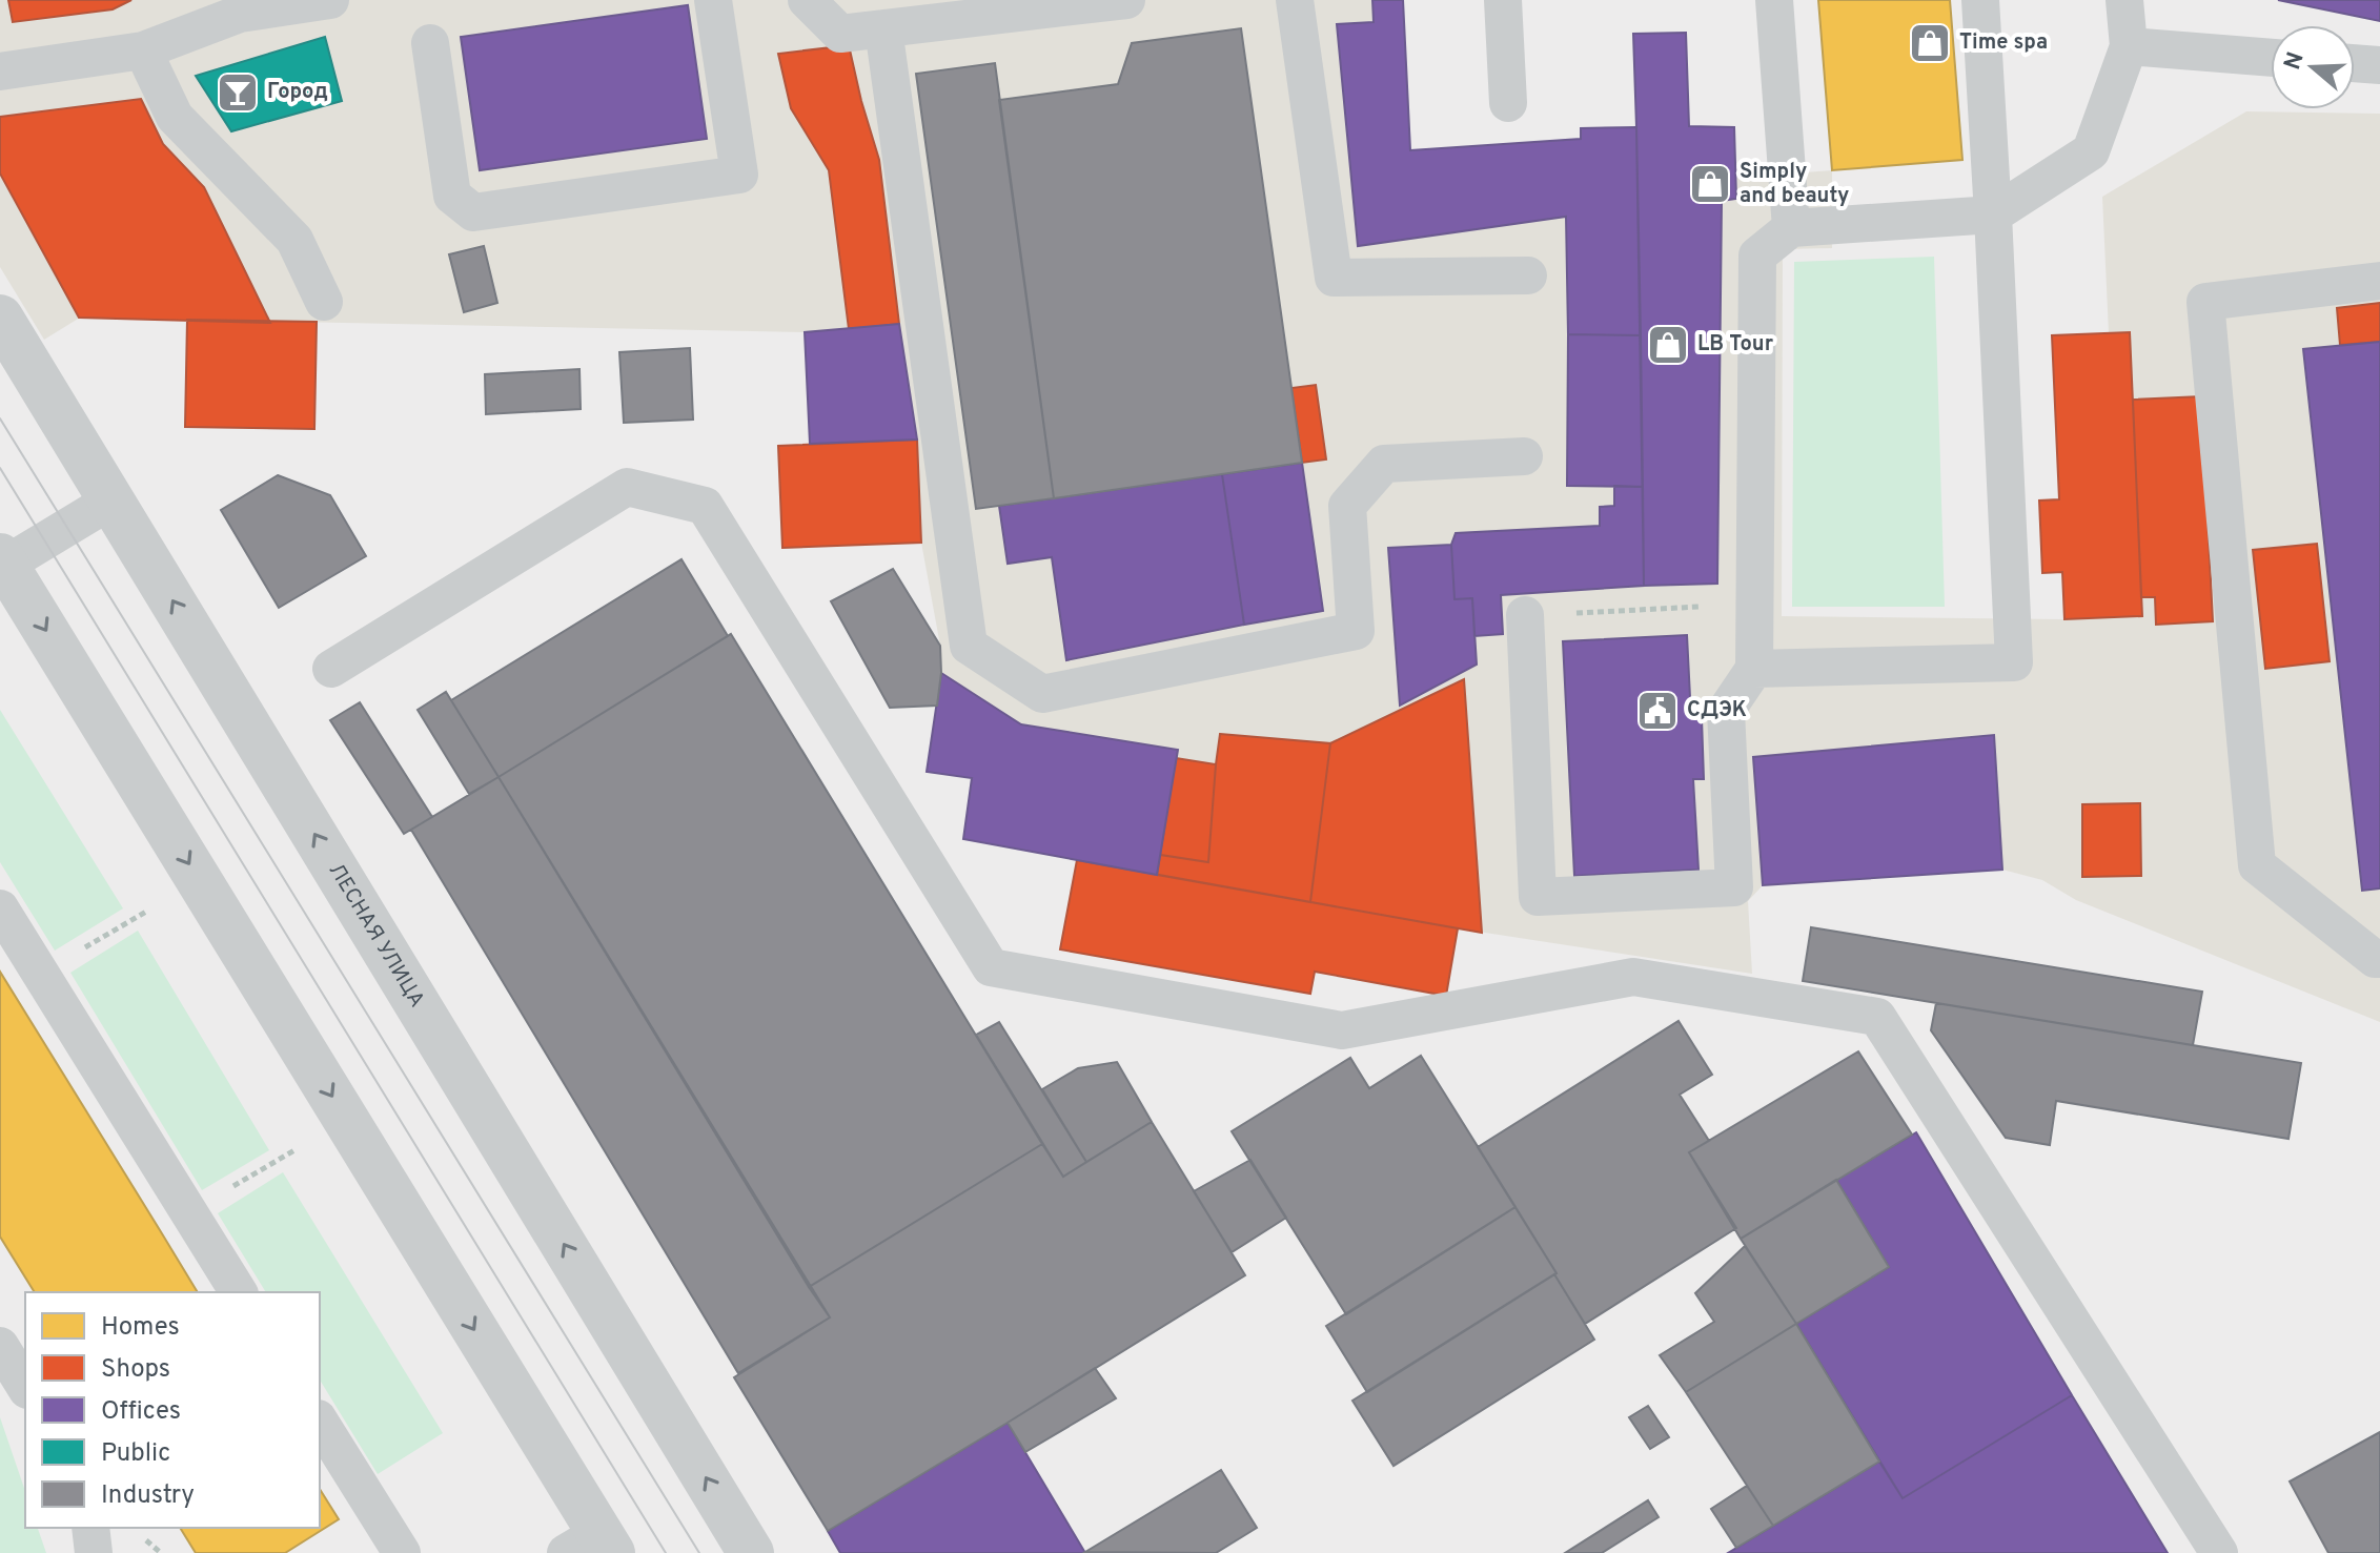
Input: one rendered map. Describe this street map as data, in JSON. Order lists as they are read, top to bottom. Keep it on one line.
{"streets":{"street":["ЛЕСНАЯ УЛИЦА"]},"places":{"shop":["Time spa","Simply and beauty","LB Tour"],"bar":["Город"],"public building":["СДЭК"]},"legend":["Homes","Shops","Offices","Public","Industry"],"north":"left"}
